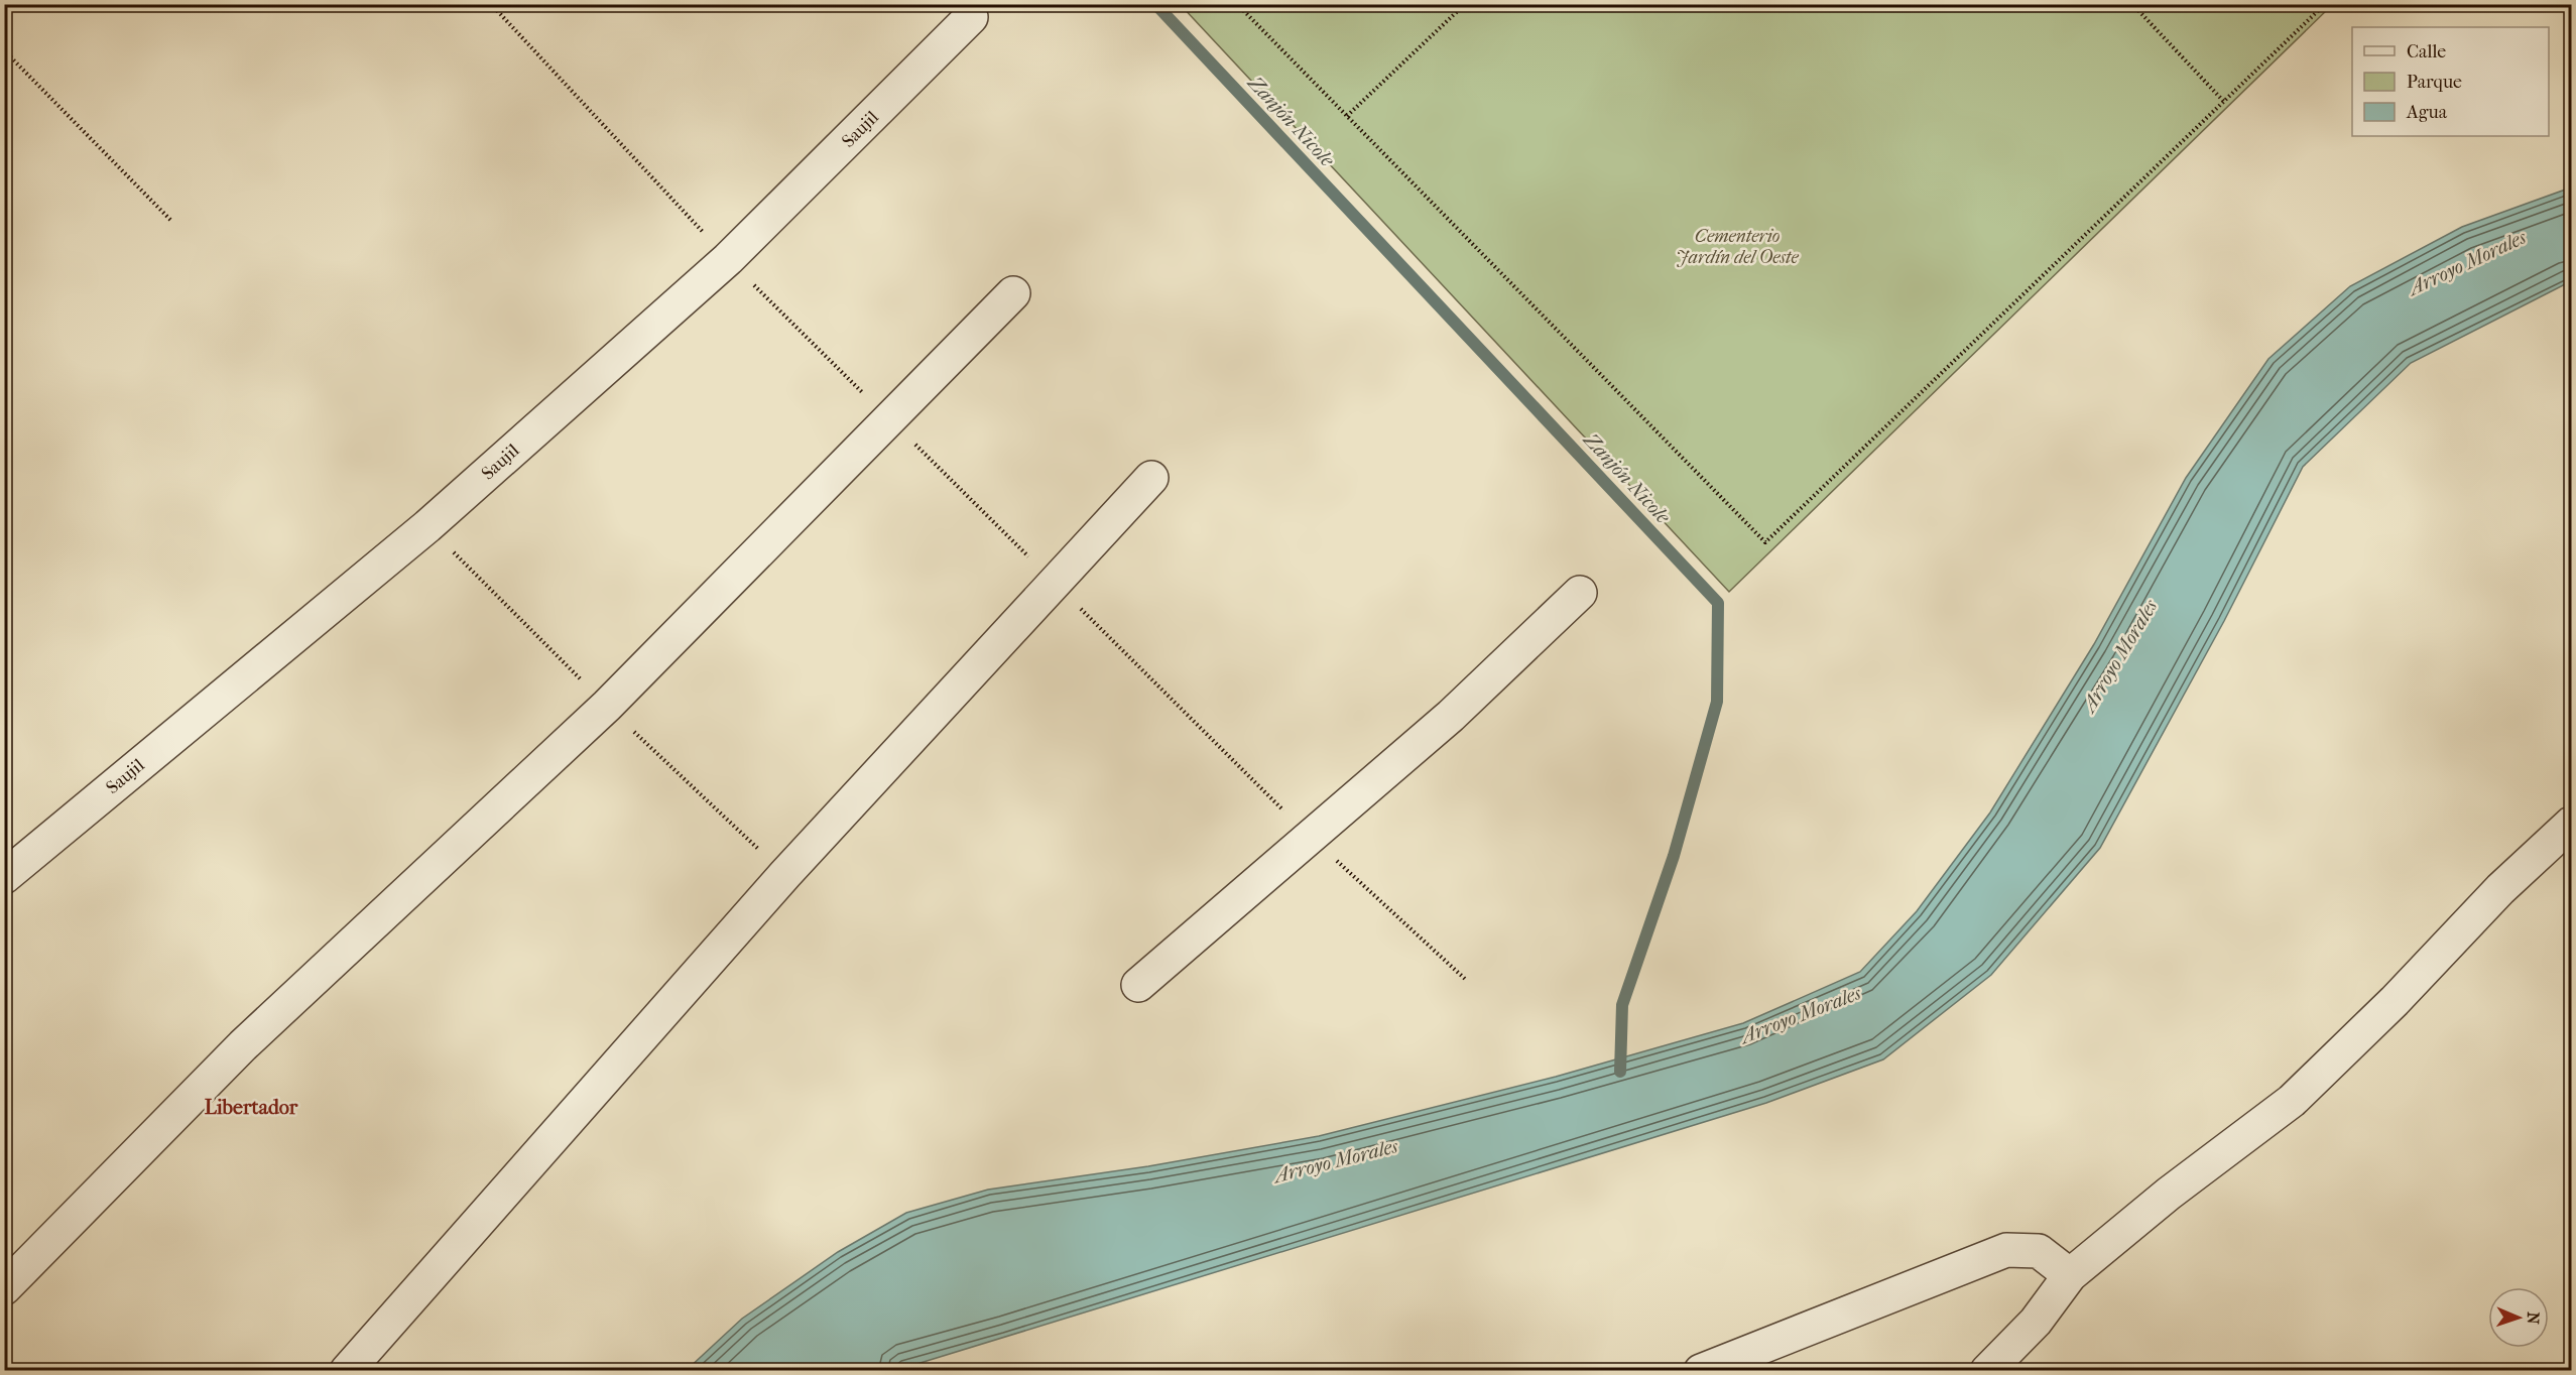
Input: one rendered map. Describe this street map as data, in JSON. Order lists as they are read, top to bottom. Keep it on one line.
{"streets":{"street":["Saujil"]},"districts":["Libertador"],"water":["Zanjón Nicole","Arroyo Morales"],"parks":["Cementerio Jardín del Oeste"],"legend":["Calle","Parque","Agua"],"north":"right"}
